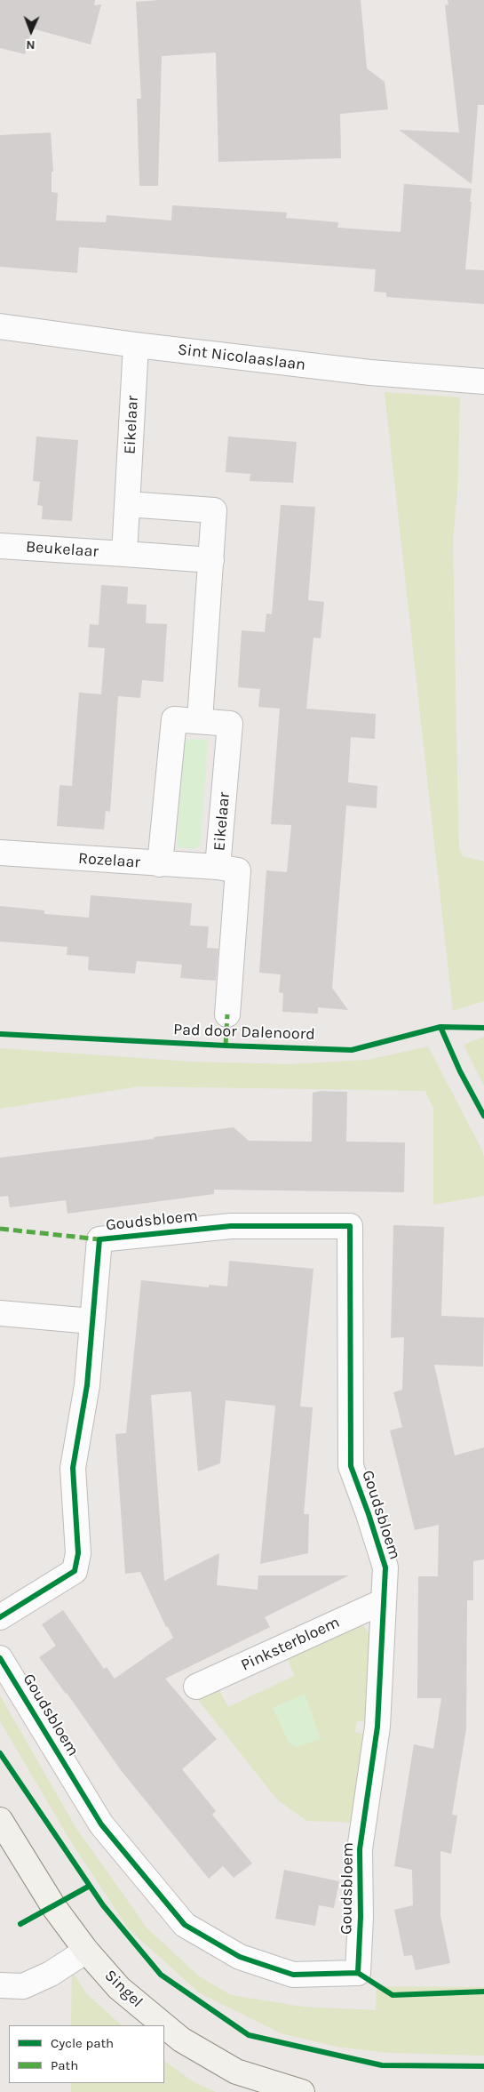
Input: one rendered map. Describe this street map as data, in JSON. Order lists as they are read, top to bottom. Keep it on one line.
{"streets":{"street":["Sint Nicolaaslaan","Eikelaar","Beukelaar","Rozelaar","Goudsbloem","Pinksterbloem","Singel"],"cycle path":["Pad door Dalenoord"]},"crossings":[["Sint Nicolaaslaan","Eikelaar"],["Eikelaar","Beukelaar"],["Eikelaar","Rozelaar"],["Goudsbloem","Pinksterbloem"]],"legend":["Cycle path","Path"],"north":"bottom"}
